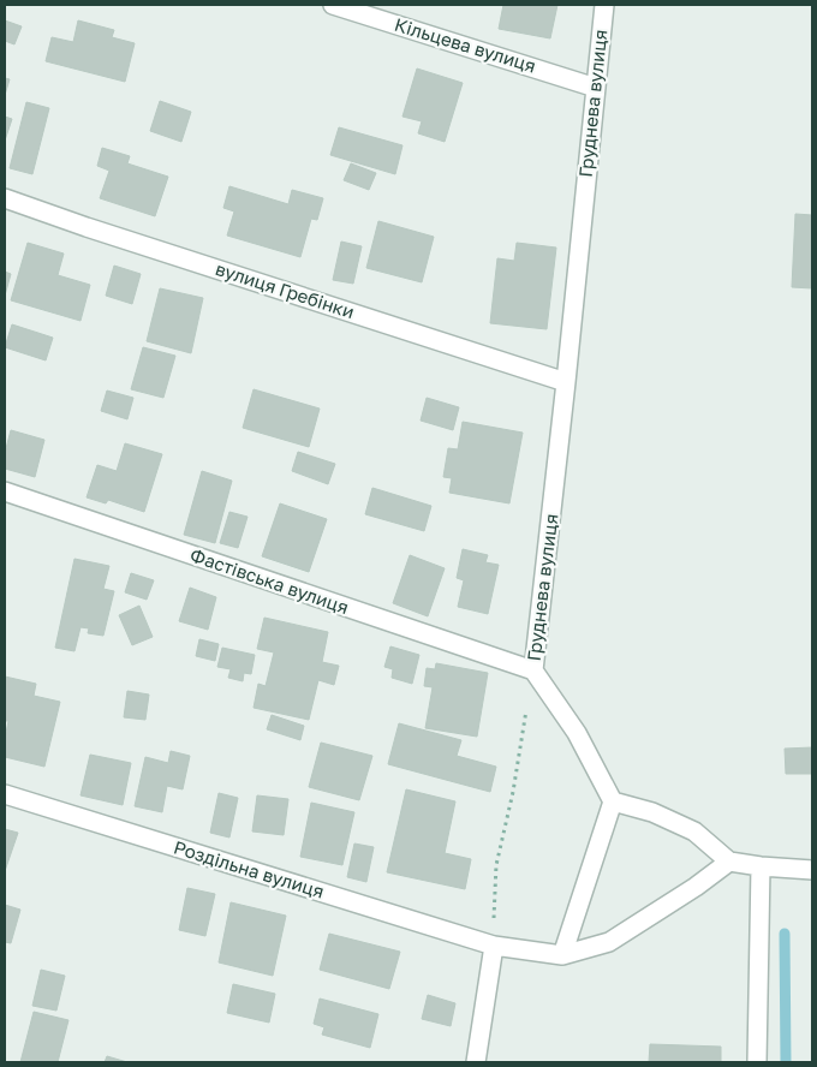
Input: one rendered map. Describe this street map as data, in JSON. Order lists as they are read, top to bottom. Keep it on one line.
{"streets":{"street":["Кільцева вулиця","Груднева вулиця","вулиця Гребінки","Фастівська вулиця","Роздільна вулиця"]},"crossings":[["Кільцева вулиця","Груднева вулиця"],["Груднева вулиця","вулиця Гребінки"],["Груднева вулиця","Фастівська вулиця"]]}
